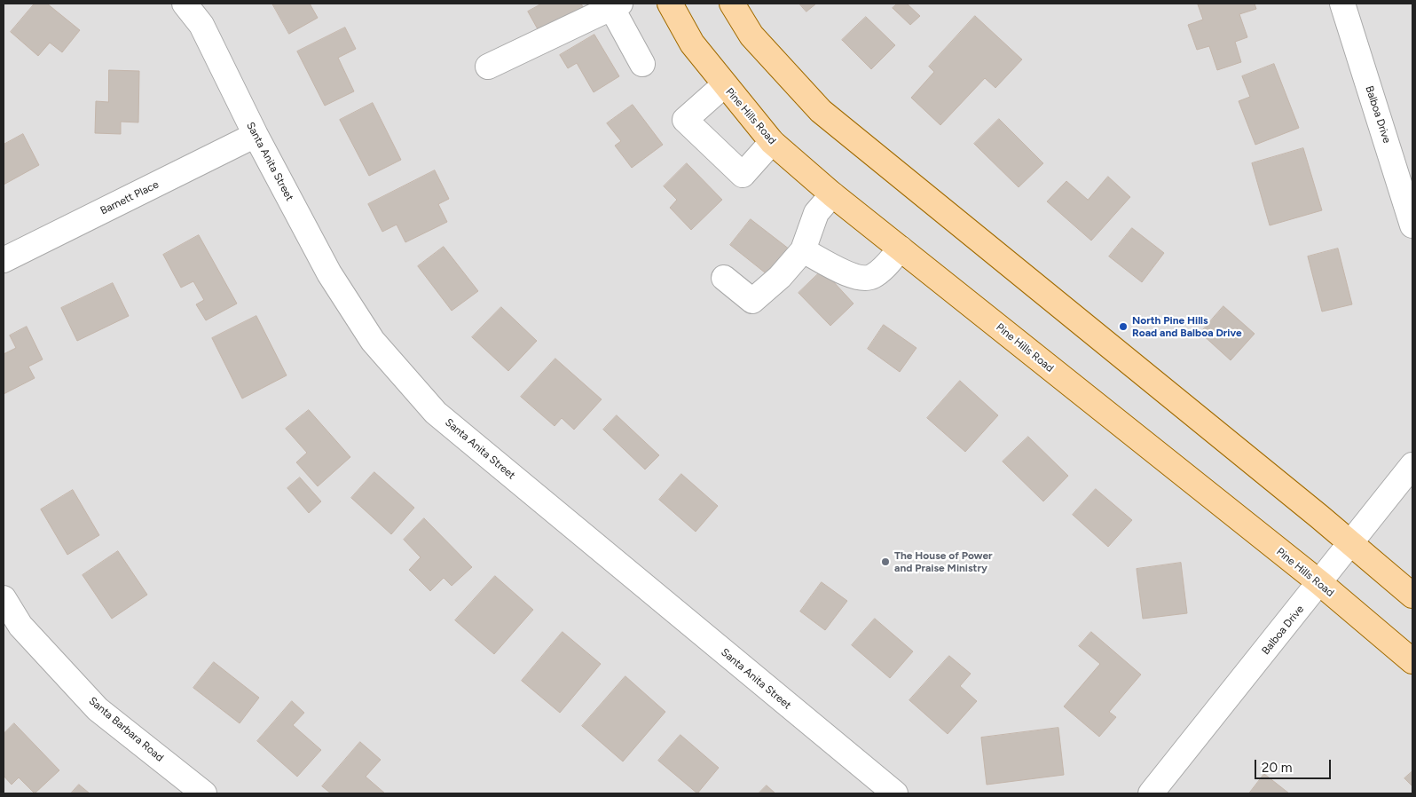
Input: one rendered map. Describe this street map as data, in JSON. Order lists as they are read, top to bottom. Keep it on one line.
{"streets":{"main road":["Pine Hills Road"],"street":["Balboa Drive","Santa Anita Street","Barnett Place","Santa Barbara Road"]},"crossings":[["Balboa Drive","Pine Hills Road"],["Santa Anita Street","Barnett Place"]],"places":["North Pine Hills Road and Balboa Drive","The House of Power and Praise Ministry"],"scale_bar":"20 m"}
